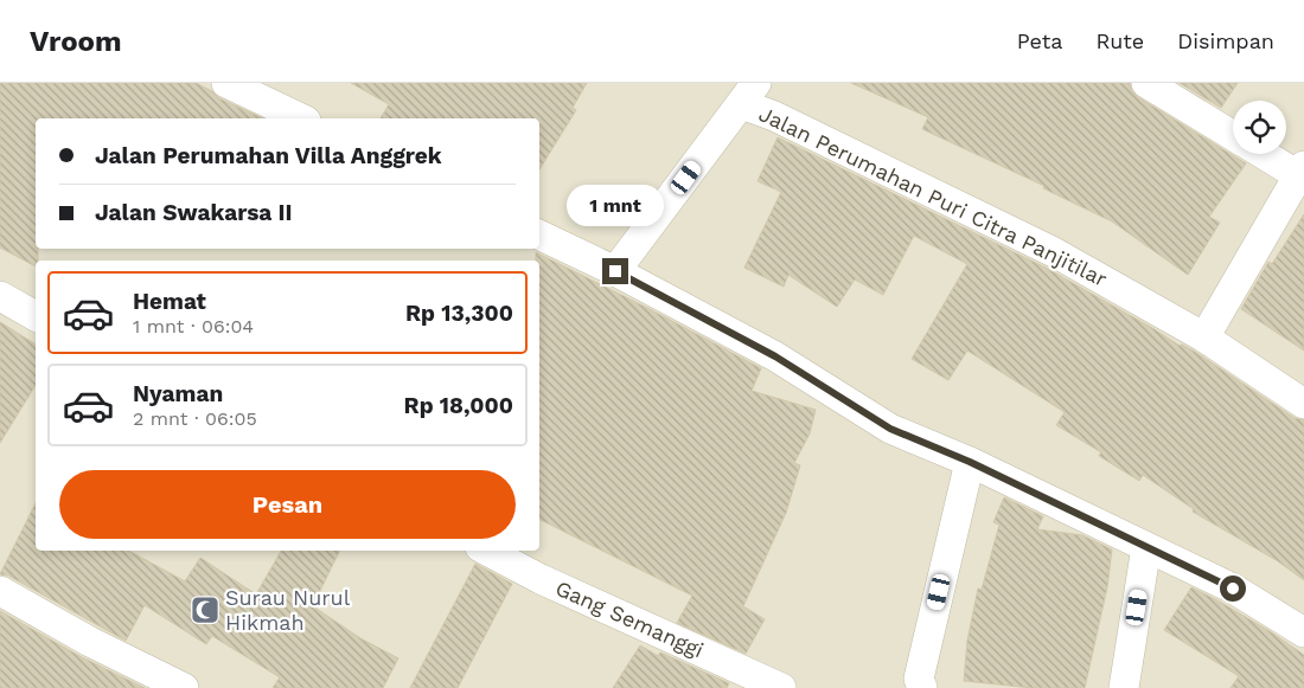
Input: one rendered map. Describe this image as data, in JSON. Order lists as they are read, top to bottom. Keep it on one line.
{"streets":{"street":["Jalan Perumahan Puri Citra Panjitilar","Gang Semanggi"]},"places":{"mosque":["Surau Nurul Hikmah"]},"page":{"header":"Vroom","nav":["Peta","Rute","Disimpan"],"banner":["Jalan Perumahan Villa Anggrek","Jalan Swakarsa II"],"bubble":"1 mnt","list":[{"name":"Hemat","note":"1 mnt · 06:04","value":"Rp 13,300"},{"name":"Nyaman","note":"2 mnt · 06:05","value":"Rp 18,000"}],"buttons":"Pesan"}}
